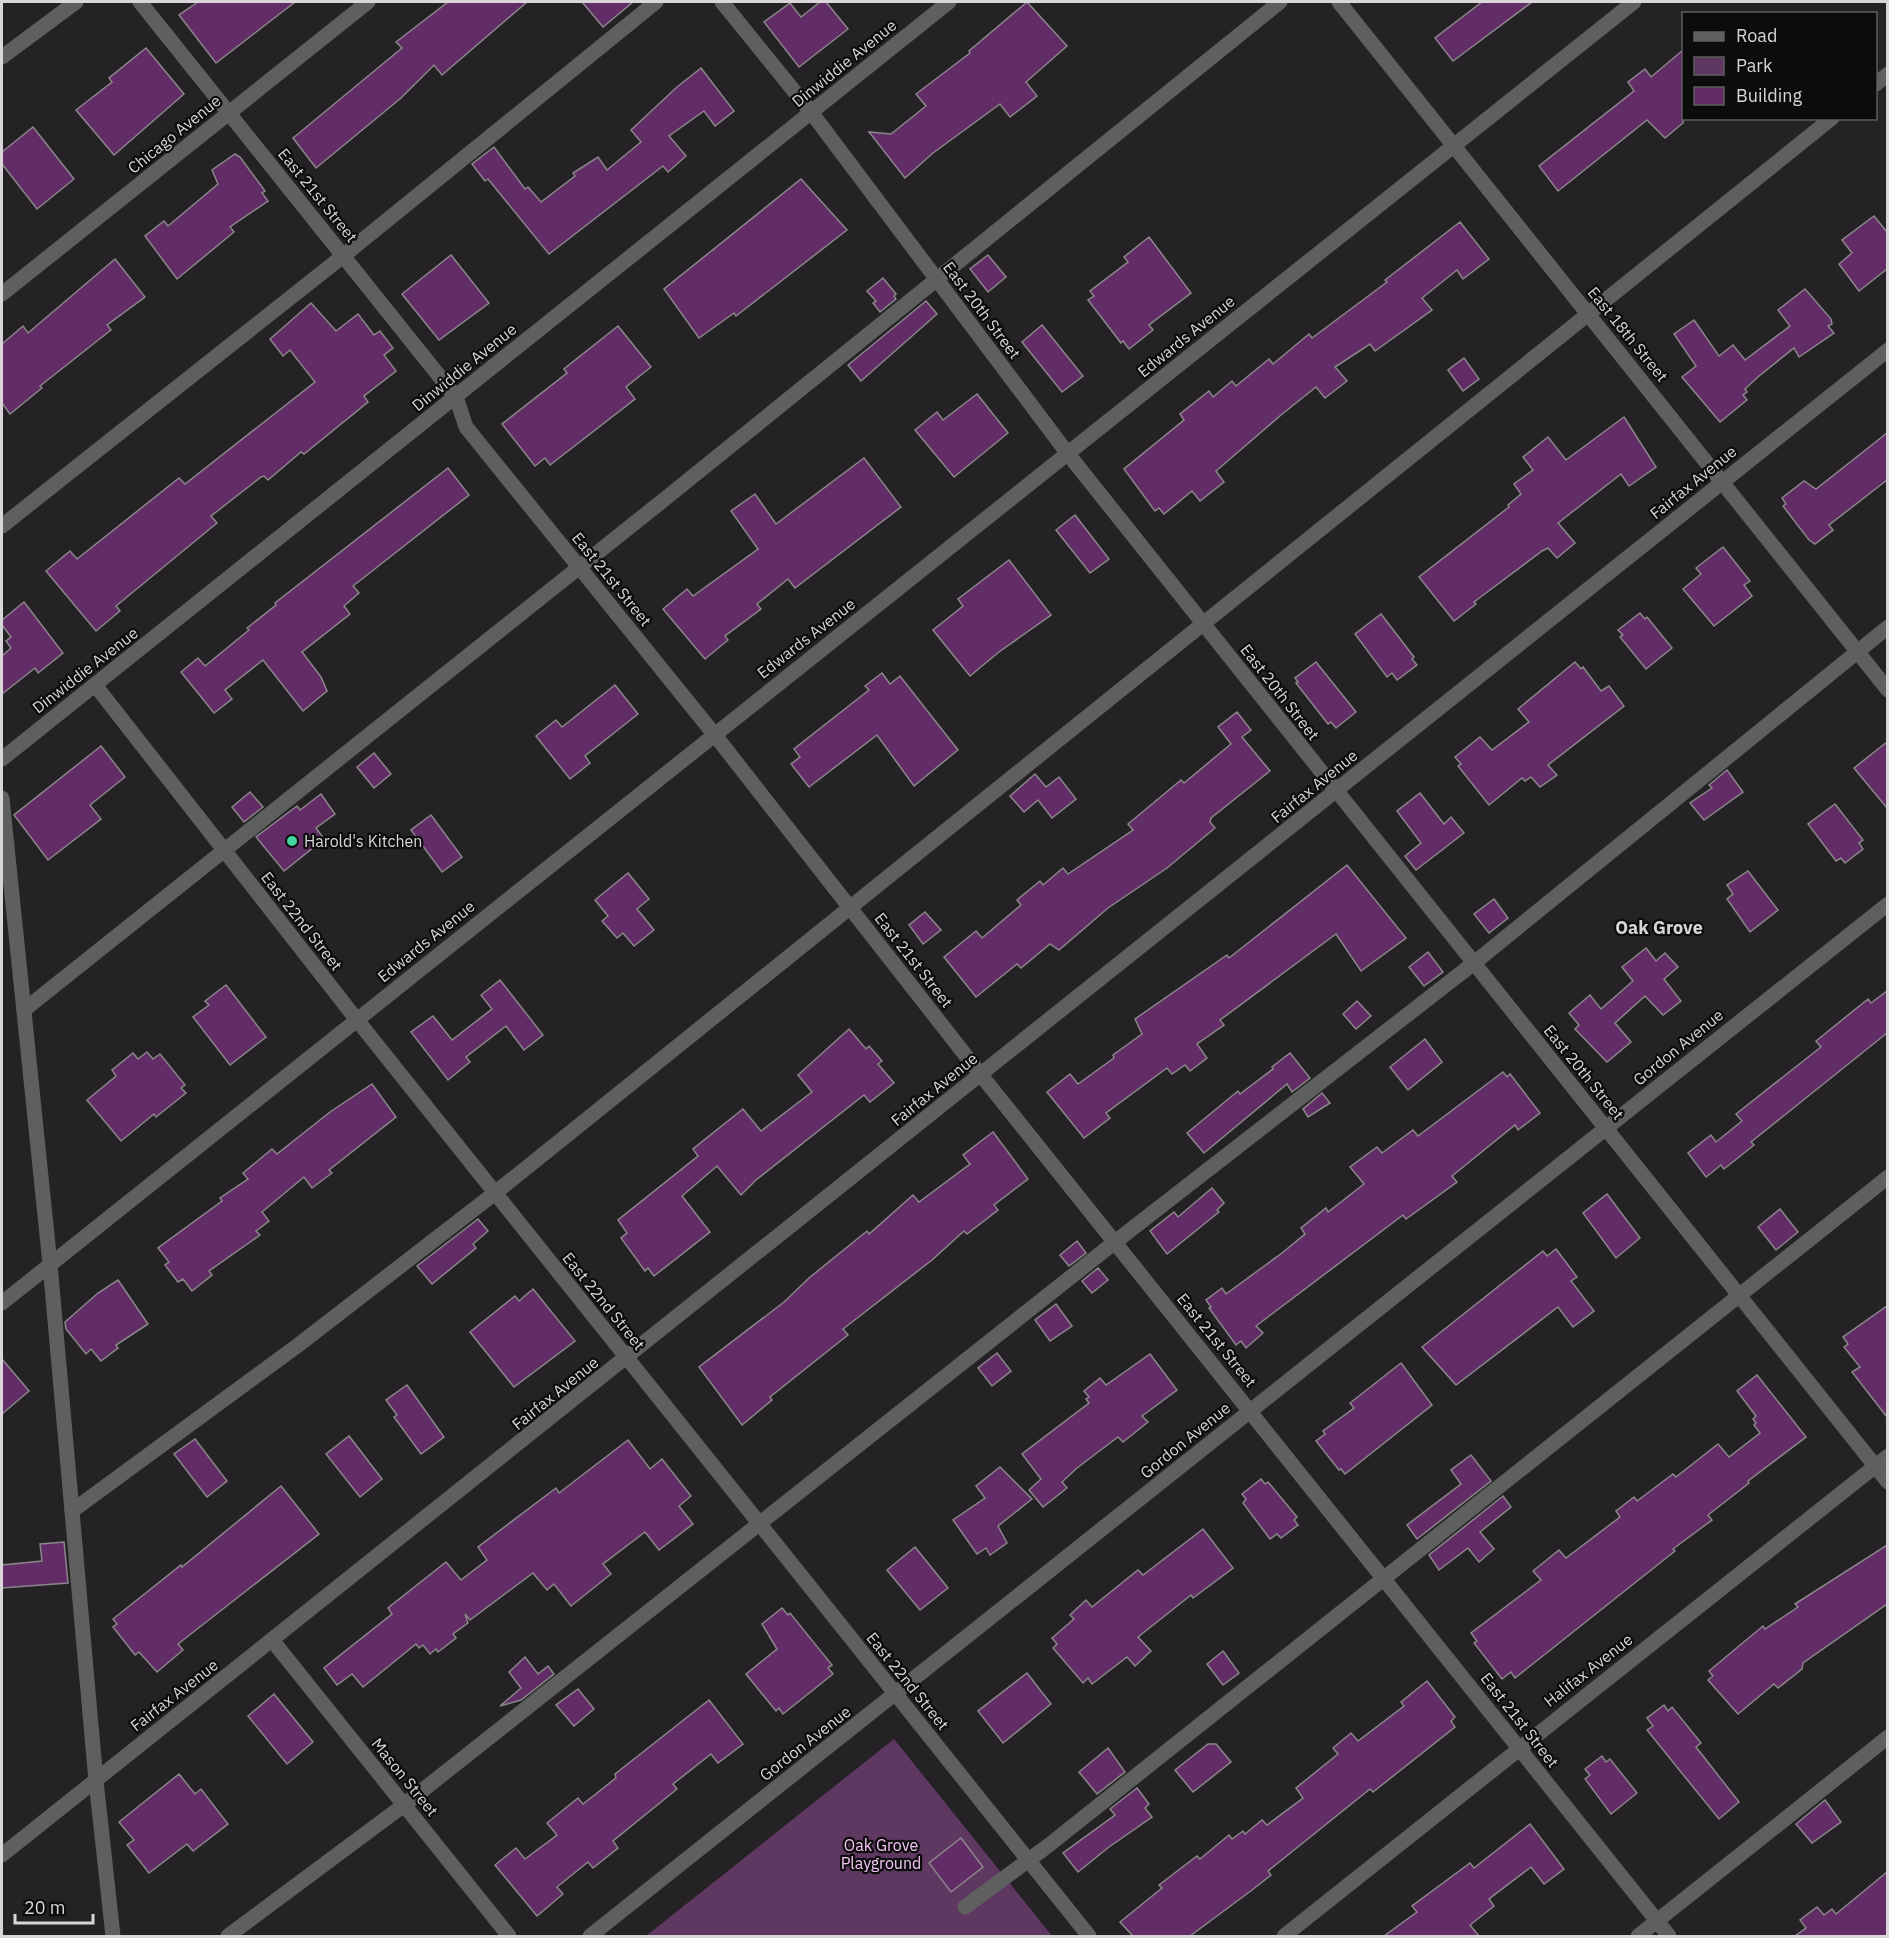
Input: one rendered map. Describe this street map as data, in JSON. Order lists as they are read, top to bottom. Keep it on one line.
{"streets":{"street":["Dinwiddie Avenue","Chicago Avenue","East 21st Street","East 20th Street","East 18th Street","Edwards Avenue","Fairfax Avenue","East 22nd Street","Gordon Avenue","Halifax Avenue","Mason Street"]},"crossings":[["Dinwiddie Avenue","East 21st Street"],["Dinwiddie Avenue","East 20th Street"],["Dinwiddie Avenue","East 22nd Street"],["Chicago Avenue","East 21st Street"],["East 21st Street","Edwards Avenue"],["East 21st Street","Fairfax Avenue"],["East 21st Street","Gordon Avenue"],["East 21st Street","Halifax Avenue"],["East 20th Street","Edwards Avenue"],["East 20th Street","Fairfax Avenue"],["East 20th Street","Gordon Avenue"],["East 20th Street","Halifax Avenue"],["East 18th Street","Edwards Avenue"],["East 18th Street","Fairfax Avenue"],["Edwards Avenue","East 22nd Street"],["Fairfax Avenue","East 22nd Street"],["Fairfax Avenue","Mason Street"],["East 22nd Street","Gordon Avenue"]],"districts":["Oak Grove"],"parks":["Oak Grove Playground"],"places":["Harold's Kitchen"],"legend":["Road","Park","Building"],"scale_bar":"20 m"}
